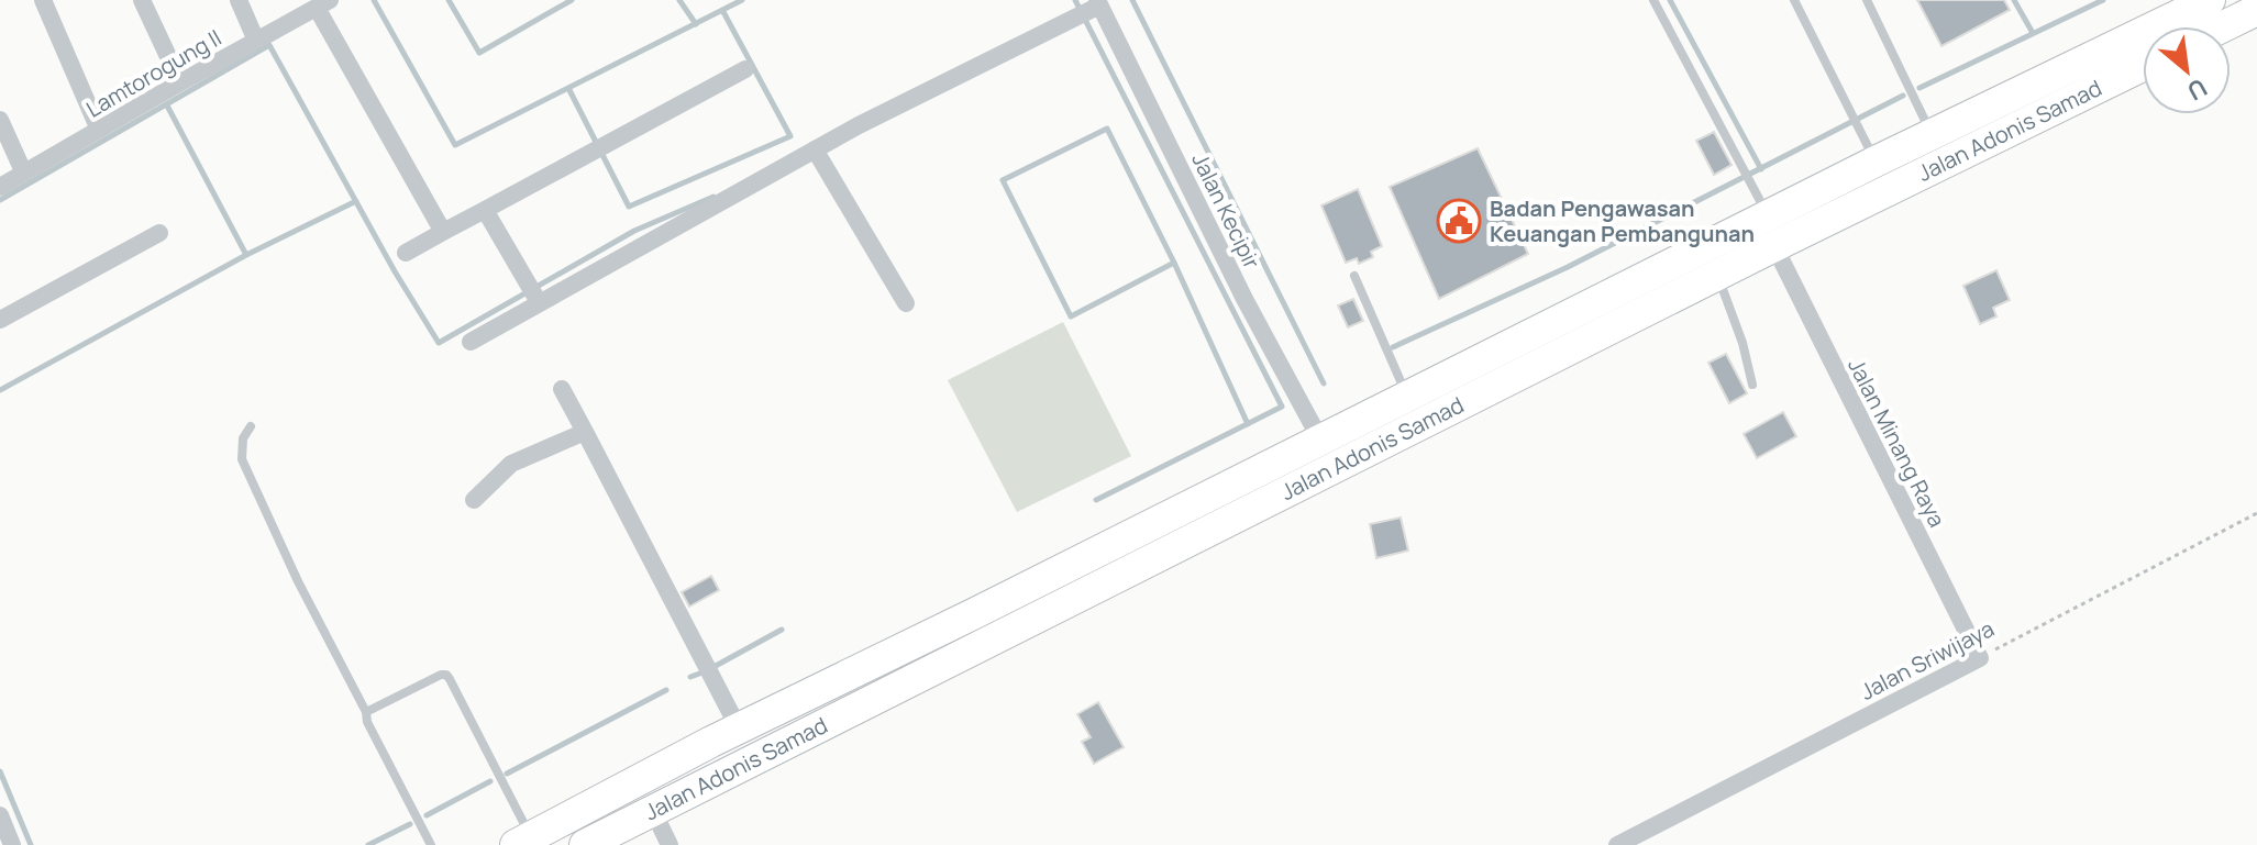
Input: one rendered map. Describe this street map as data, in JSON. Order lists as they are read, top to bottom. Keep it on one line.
{"streets":{"highway":["Jalan Adonis Samad"],"street":["Lamtorogung II","Jalan Kecipir","Jalan Minang Raya","Jalan Sriwijaya"]},"crossings":[["Jalan Adonis Samad","Jalan Minang Raya"],["Jalan Minang Raya","Jalan Sriwijaya"]],"places":{"public building":["Badan Pengawasan Keuangan Pembangunan"]},"north":"bottom right"}
